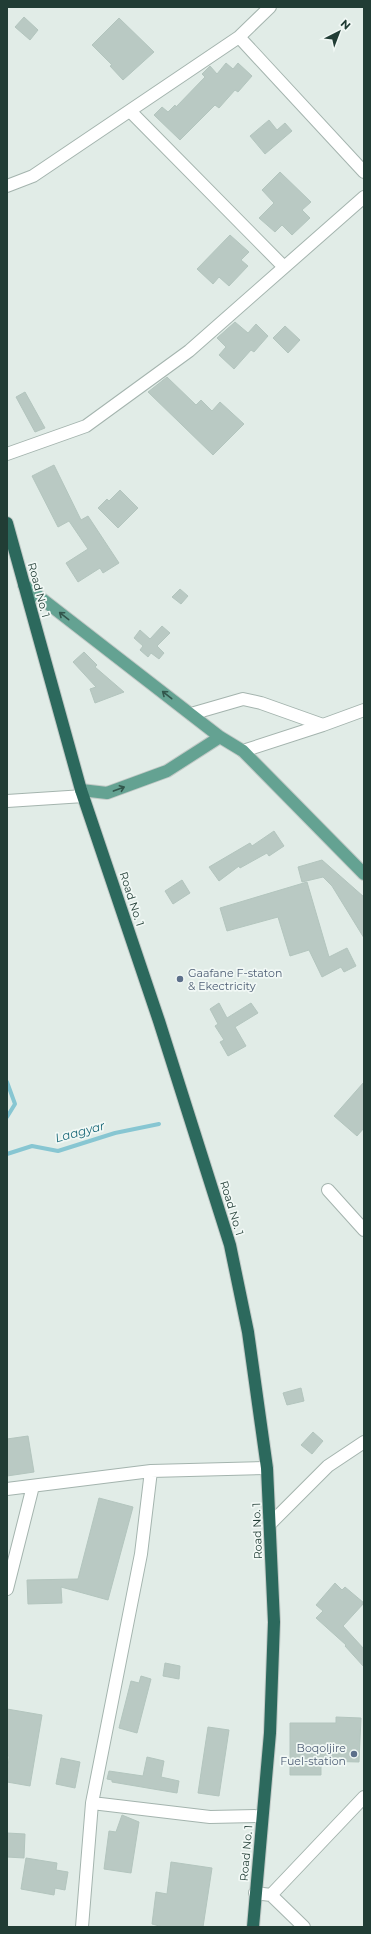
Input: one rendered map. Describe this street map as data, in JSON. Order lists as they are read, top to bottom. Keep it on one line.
{"streets":{"highway":["Road No. 1"]},"water":["Laagyar"],"places":["Gaafane F-staton & Ekectricity","Boqoljire Fuel-station"],"north":"top right"}
